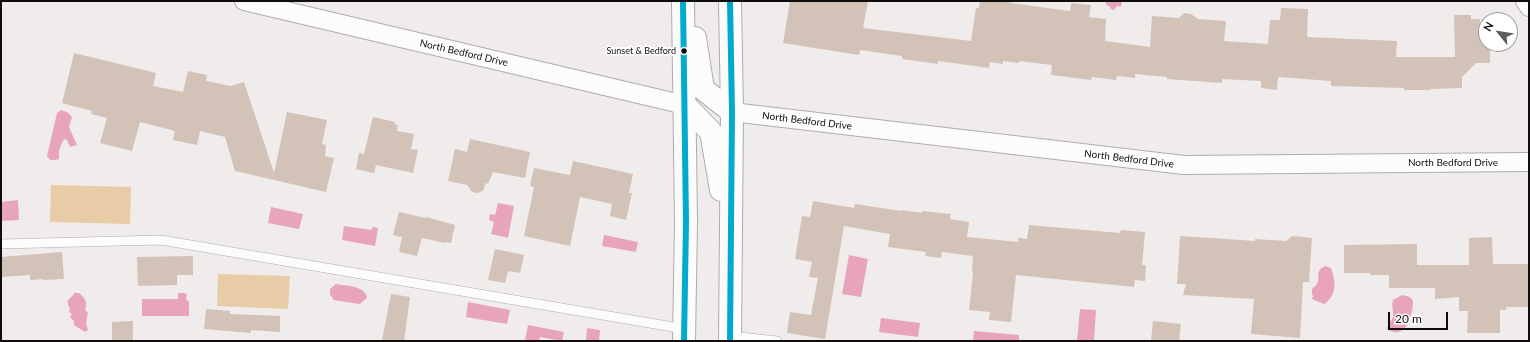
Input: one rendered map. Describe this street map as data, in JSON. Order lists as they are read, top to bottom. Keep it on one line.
{"streets":{"street":["North Bedford Drive"]},"places":["Sunset & Bedford"],"scale_bar":"20 m","north":"top left"}
